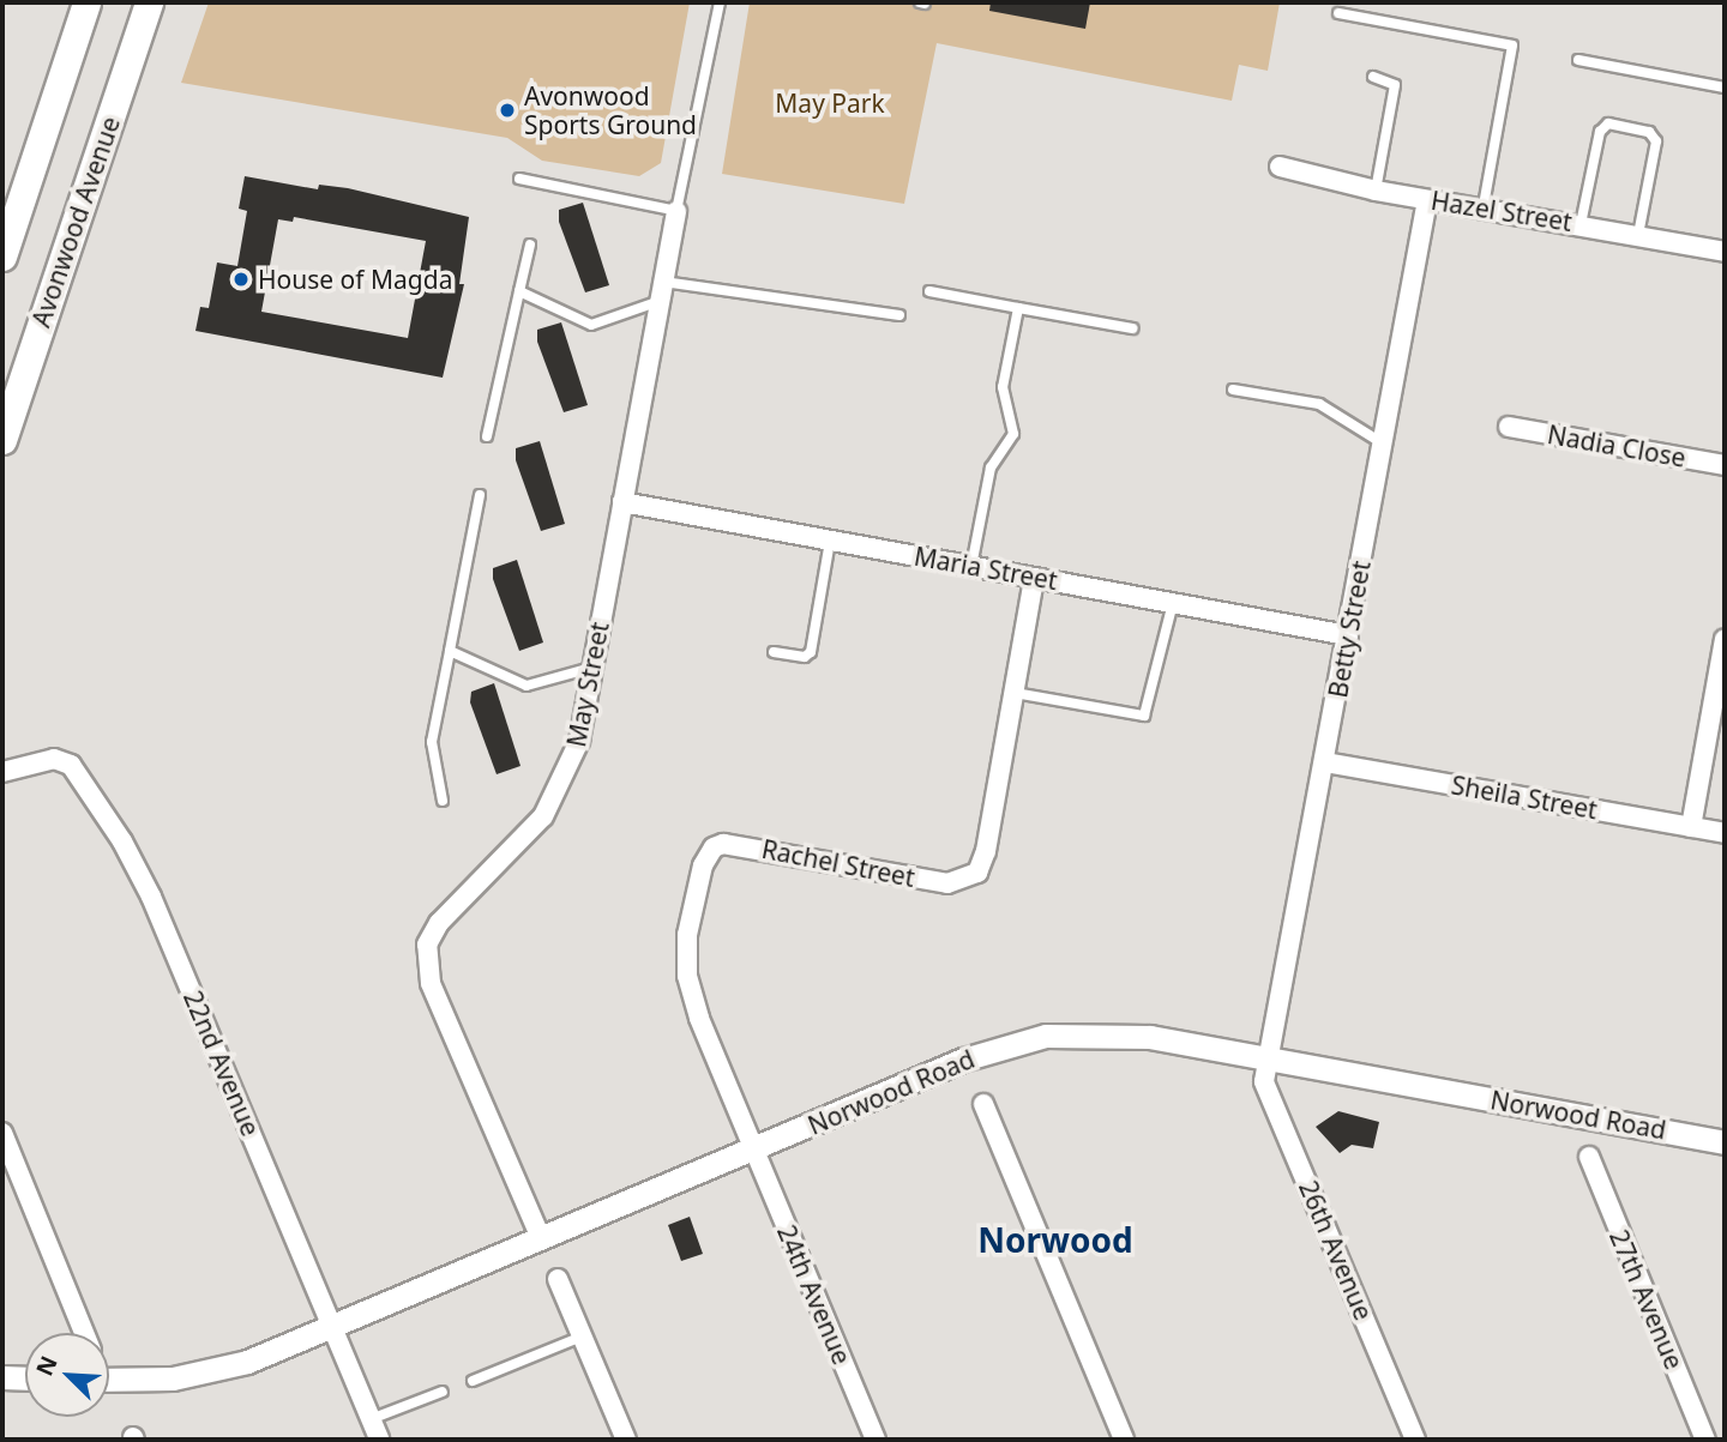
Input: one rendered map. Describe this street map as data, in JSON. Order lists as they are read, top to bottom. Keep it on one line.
{"streets":{"main road":["Avonwood Avenue"],"street":["Hazel Street","Nadia Close","Maria Street","Betty Street","May Street","Sheila Street","Rachel Street","22nd Avenue","Norwood Road","26th Avenue","24th Avenue","27th Avenue"]},"crossings":[["Hazel Street","Betty Street"],["Maria Street","Betty Street"],["Maria Street","May Street"],["Maria Street","Rachel Street"],["Betty Street","Sheila Street"],["Betty Street","Norwood Road"],["Betty Street","26th Avenue"],["May Street","Norwood Road"],["Rachel Street","Norwood Road"],["Rachel Street","24th Avenue"],["22nd Avenue","Norwood Road"],["Norwood Road","26th Avenue"],["Norwood Road","24th Avenue"]],"districts":["Norwood"],"parks":["May Park"],"places":["Avonwood Sports Ground","House of Magda"],"north":"top left"}
